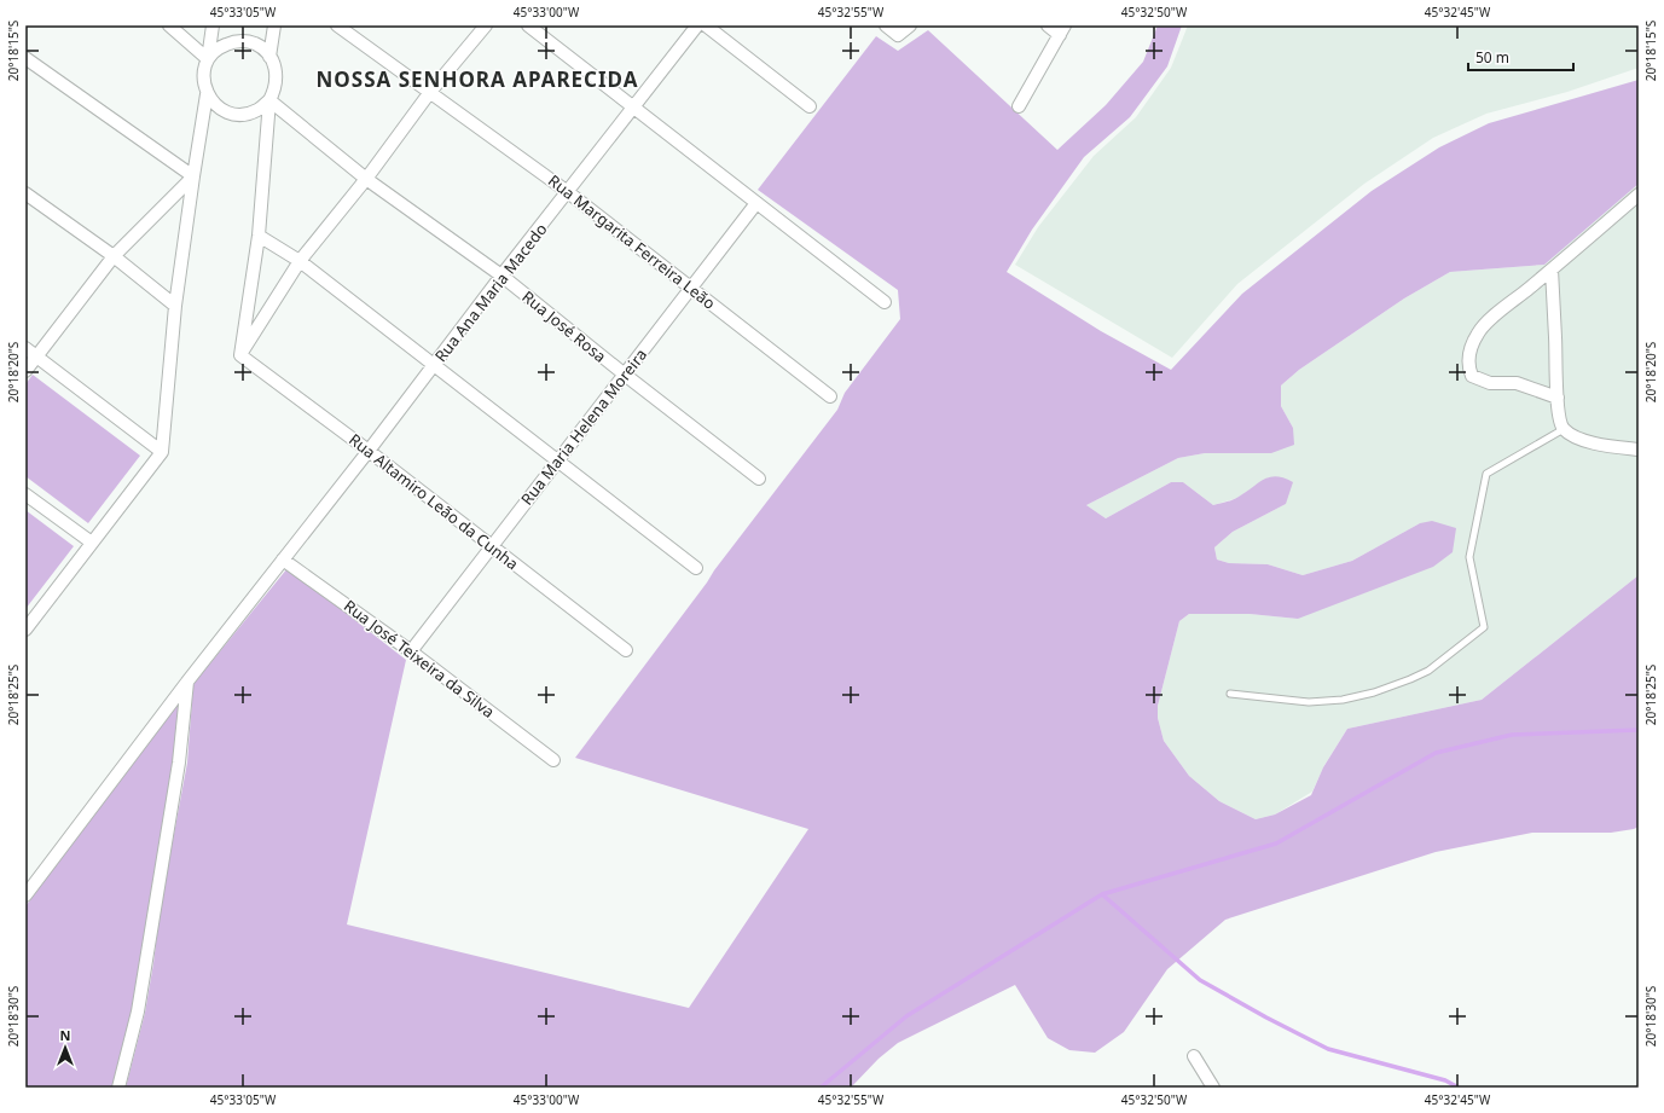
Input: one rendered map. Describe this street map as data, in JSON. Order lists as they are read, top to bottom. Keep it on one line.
{"streets":{"street":["Rua Margarita Ferreira Leão","Rua Ana Maria Macedo","Rua José Rosa","Rua Maria Helena Moreira","Rua Altamiro Leão da Cunha","Rua José Teixeira da Silva"]},"crossings":[["Rua Margarita Ferreira Leão","Rua Ana Maria Macedo"],["Rua Margarita Ferreira Leão","Rua Maria Helena Moreira"],["Rua Ana Maria Macedo","Rua José Rosa"],["Rua Ana Maria Macedo","Rua Altamiro Leão da Cunha"],["Rua Ana Maria Macedo","Rua José Teixeira da Silva"],["Rua José Rosa","Rua Maria Helena Moreira"],["Rua Maria Helena Moreira","Rua Altamiro Leão da Cunha"],["Rua Maria Helena Moreira","Rua José Teixeira da Silva"]],"districts":["NOSSA SENHORA APARECIDA"],"scale_bar":"50 m","north":"top","coordinates":["45°33'05\"W","45°33'00\"W","45°32'55\"W","45°32'50\"W","45°32'45\"W","20°18'15\"S","20°18'20\"S","20°18'25\"S","20°18'30\"S"]}
